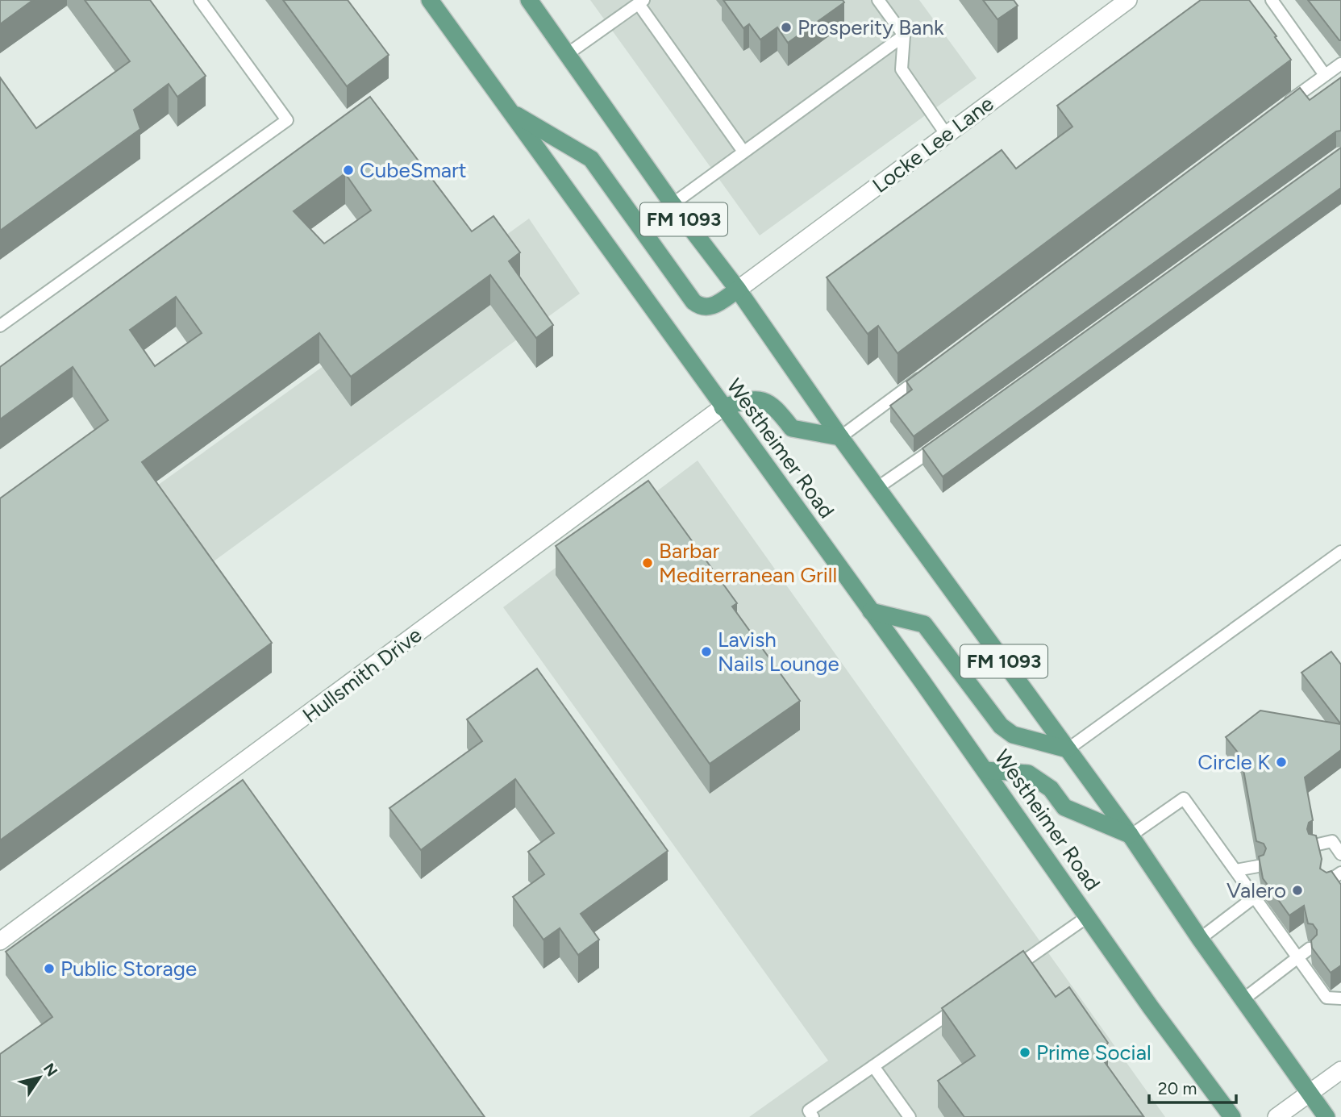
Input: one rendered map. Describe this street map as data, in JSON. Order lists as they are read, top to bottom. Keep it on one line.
{"streets":{"main road":["FM 1093","Westheimer Road"],"street":["Locke Lee Lane","Hullsmith Drive"]},"crossings":[["Locke Lee Lane","FM 1093"],["Westheimer Road","Hullsmith Drive"]],"places":["Prosperity Bank","CubeSmart","Barbar Mediterranean Grill","Lavish Nails Lounge","Circle K","Valero","Public Storage","Prime Social"],"scale_bar":"20 m","north":"top right"}
